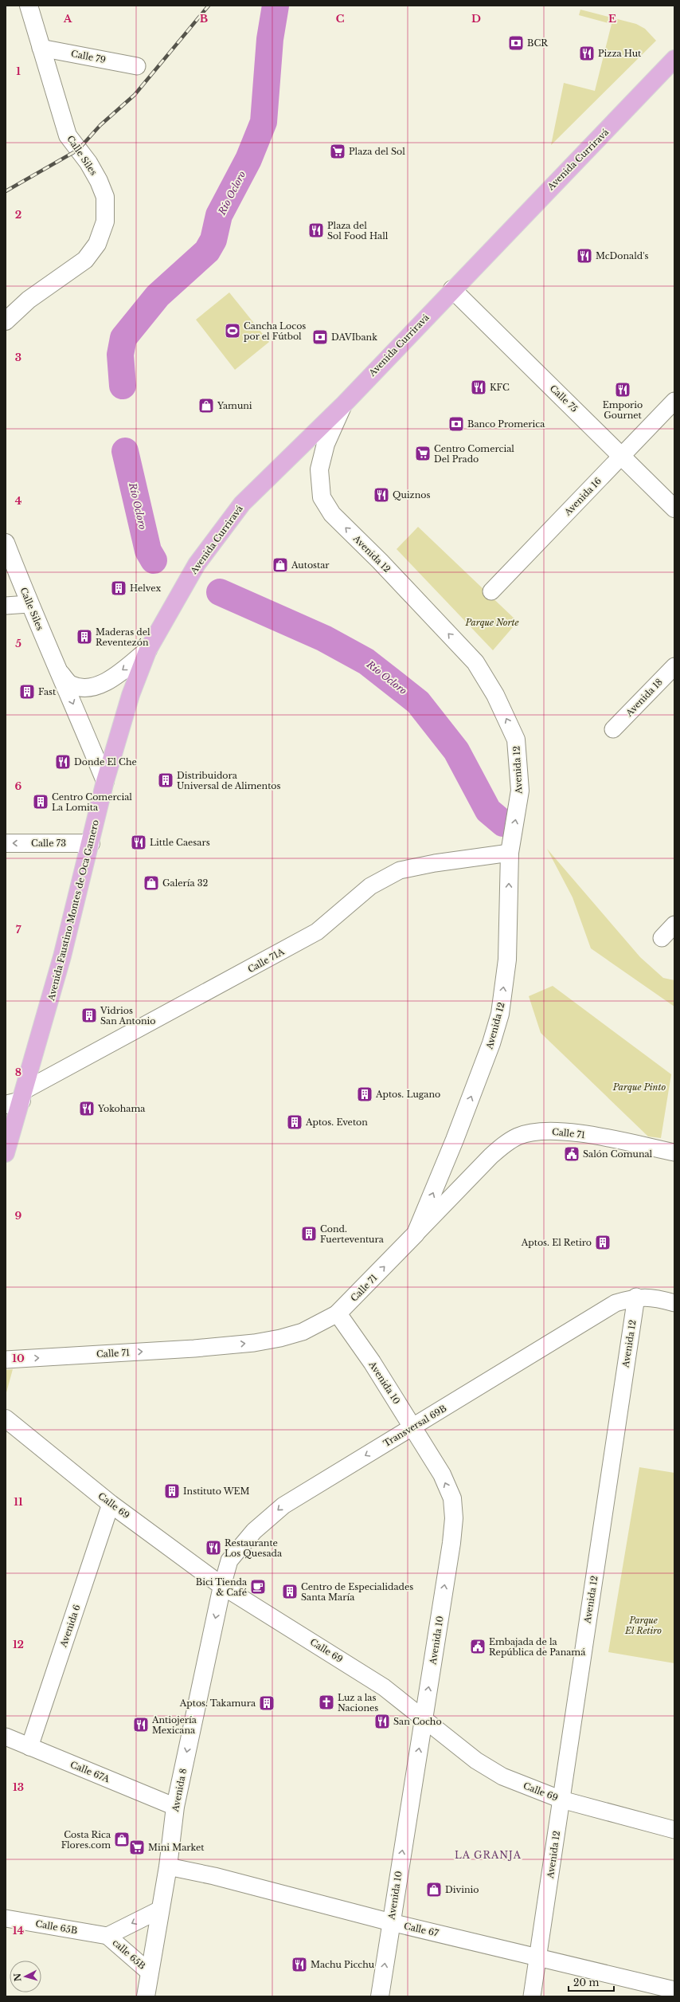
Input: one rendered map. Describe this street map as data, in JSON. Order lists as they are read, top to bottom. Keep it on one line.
{"streets":{"highway":["Avenida Curriravá","Avenida Faustino Montes de Oca Gamero"],"street":["Calle 79","Calle Siles","Calle 75","Avenida 16","Avenida 12","Avenida 18","Calle 73","Calle 71A","Calle 71","Avenida 10","Transversal 69B","Calle 69","Avenida 6","Calle 67A","Avenida 8","Calle 65B","Calle 67","calle 65B"]},"crossings":[["Calle 79","Calle Siles"],["Calle Siles","Avenida Curriravá"],["Calle Siles","Avenida Faustino Montes de Oca Gamero"],["Avenida Curriravá","Calle 75"],["Avenida Curriravá","Avenida 12"],["Avenida Curriravá","Avenida Faustino Montes de Oca Gamero"],["Calle 75","Avenida 16"],["Avenida 12","Calle 71A"],["Avenida 12","Calle 71"],["Avenida 12","Transversal 69B"],["Avenida 12","Calle 69"],["Avenida 12","Calle 67"],["Calle 73","Avenida Faustino Montes de Oca Gamero"],["Avenida Faustino Montes de Oca Gamero","Calle 71A"],["Calle 71","Avenida 10"],["Avenida 10","Transversal 69B"],["Avenida 10","Calle 69"],["Avenida 10","Calle 67"],["Transversal 69B","Calle 69"],["Transversal 69B","Avenida 8"],["Calle 69","Avenida 6"],["Calle 69","Avenida 8"],["Avenida 6","Calle 67A"],["Calle 67A","Avenida 8"],["Avenida 8","Calle 67"],["Avenida 8","calle 65B"],["Calle 65B","calle 65B"]],"one_way":["Avenida 12","Calle 73","Calle 71","Avenida 10","Transversal 69B","Avenida 8"],"districts":["LA GRANJA"],"water":["Río Ocloro"],"parks":["Parque Norte","Parque Pinto","Parque El Retiro"],"places":{"bank":["BCR","DAVIbank","Banco Promerica"],"restaurant":["Pizza Hut","Plaza del Sol Food Hall","McDonald's","KFC","Emporio Gournet","Quiznos","Donde El Che","Little Caesars","Yokohama","Restaurante Los Quesada","San Cocho","Antiojería Mexicana","Machu Picchu"],"supermarket":["Plaza del Sol","Centro Comercial Del Prado","Mini Market"],"sports":["Cancha Locos por el Fútbol"],"shop":["Yamuni","Autostar","Galería 32","Costa Rica Flores.com","Divinio"],"building":["Helvex","Maderas del Reventezón","Fast","Distribuidora Universal de Alimentos","Centro Comercial La Lomita","Vidrios San Antonio","Aptos. Lugano","Aptos. Eveton","Cond. Fuerteventura","Aptos. El Retiro","Instituto WEM","Centro de Especialidades Santa María","Aptos. Takamura"],"public building":["Salón Comunal","Embajada de la República de Panamá"],"cafe":["Bici Tienda & Café"],"church":["Luz a las Naciones"]},"scale_bar":"20 m","north":"left","grid":{"columns":["A","B","C","D","E"],"rows":["1","2","3","4","5","6","7","8","9","10","11","12","13","14"]}}
